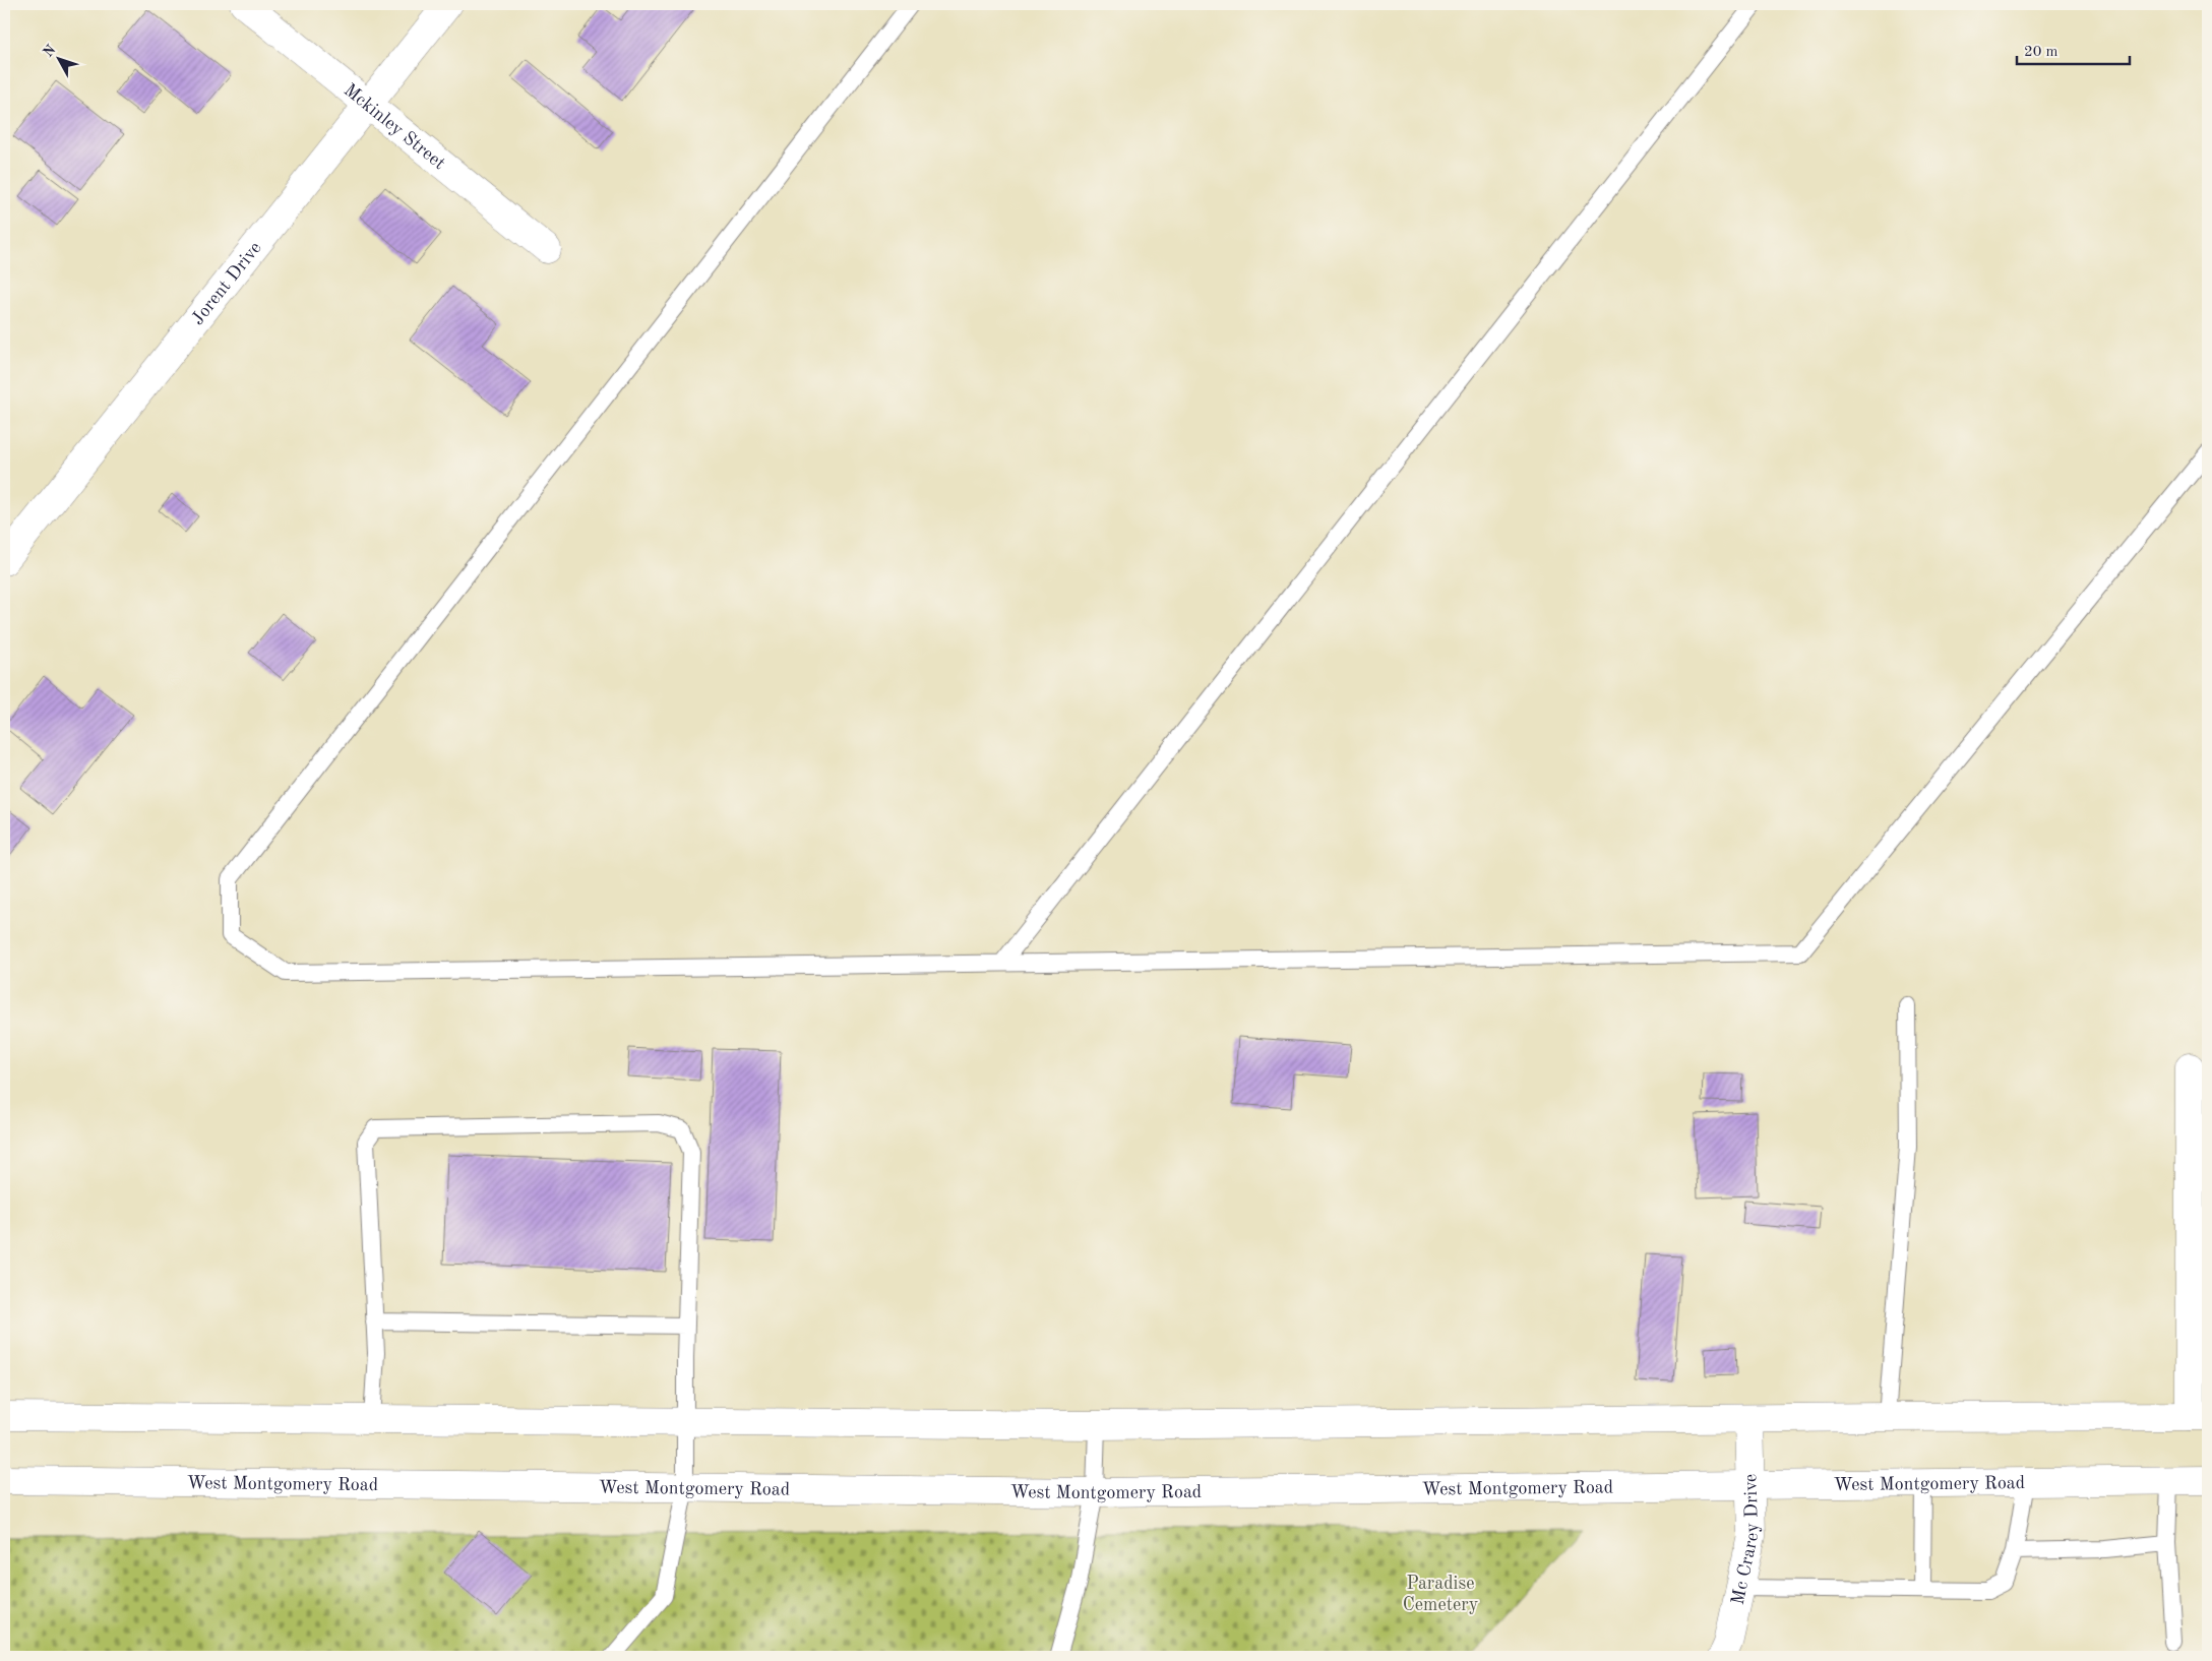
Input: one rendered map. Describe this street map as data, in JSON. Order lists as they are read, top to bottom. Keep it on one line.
{"streets":{"main road":["Mckinley Street","Jorent Drive","West Montgomery Road","Mc Crarey Drive"]},"crossings":[["Mckinley Street","Jorent Drive"],["West Montgomery Road","Mc Crarey Drive"]],"parks":["Paradise Cemetery"],"scale_bar":"20 m","north":"top left"}
